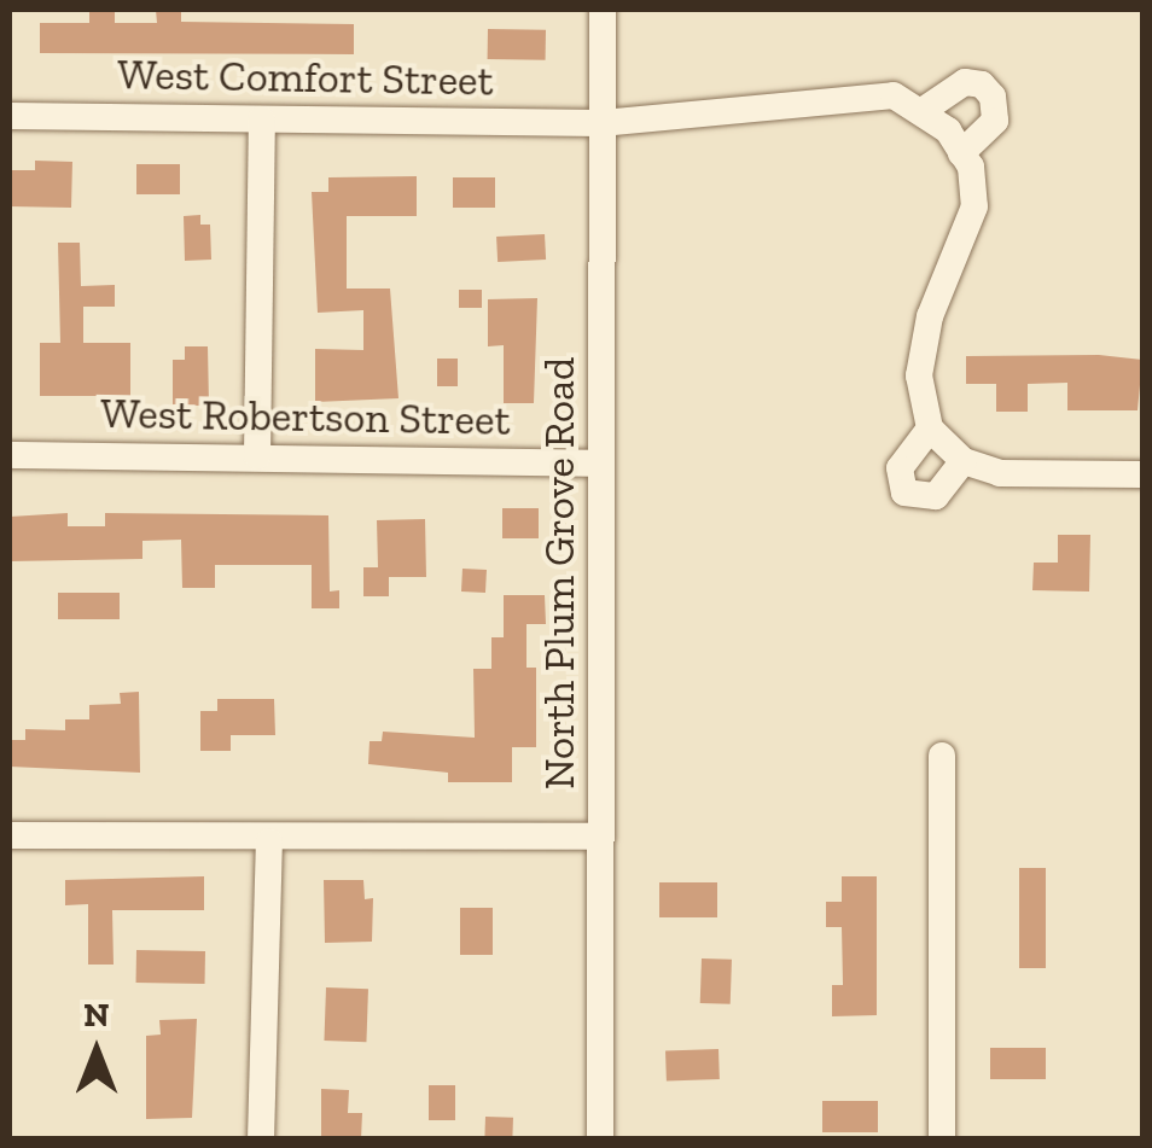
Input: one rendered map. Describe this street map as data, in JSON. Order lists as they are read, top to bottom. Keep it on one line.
{"streets":{"street":["West Comfort Street","West Robertson Street","North Plum Grove Road"]},"crossings":[["West Comfort Street","North Plum Grove Road"],["West Robertson Street","North Plum Grove Road"]],"north":"top"}
